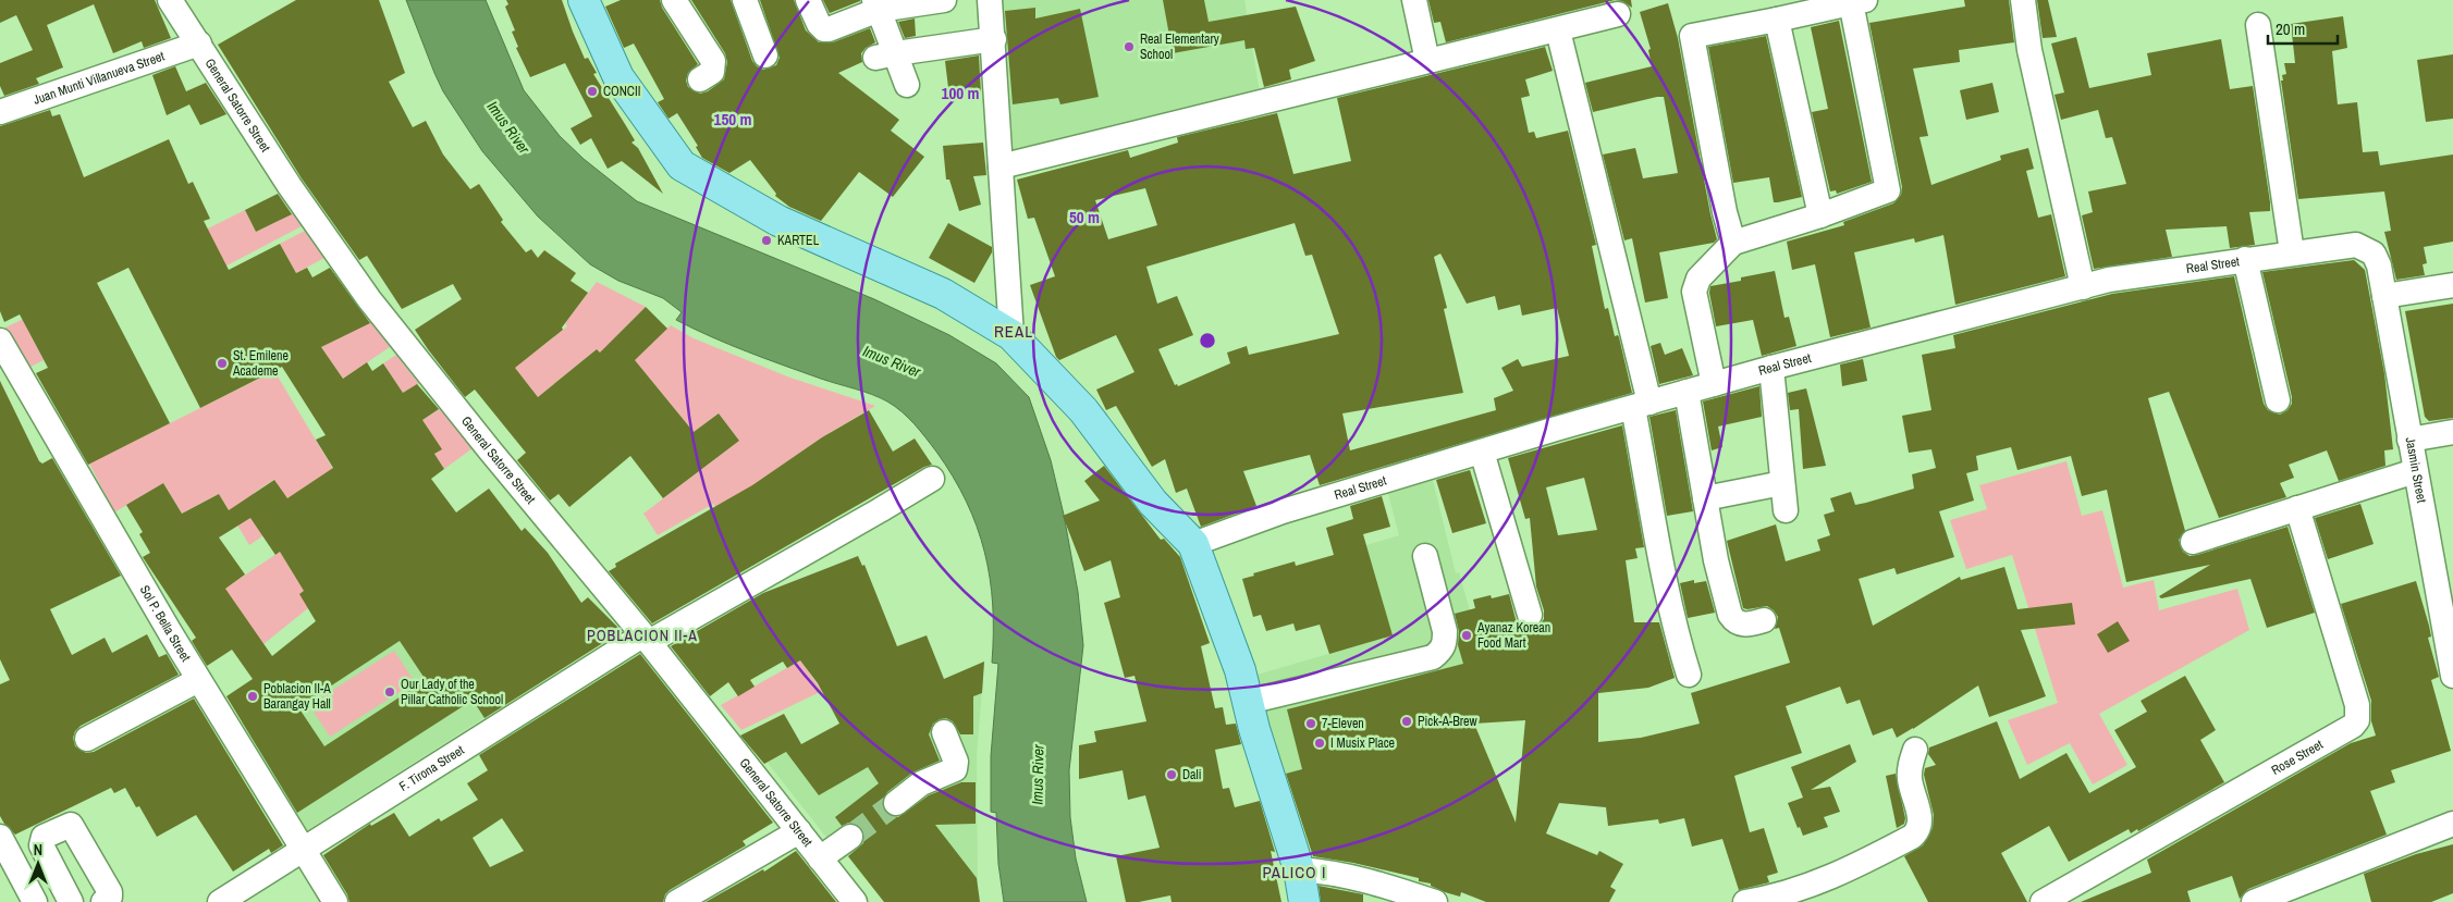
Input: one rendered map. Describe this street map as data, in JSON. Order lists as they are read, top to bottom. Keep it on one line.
{"streets":{"street":["Juan Munti Villanueva Street","General Satorre Street","Real Street","Jasmin Street","Sol P. Bella Street","Rose Street","F. Tirona Street"]},"crossings":[["Juan Munti Villanueva Street","General Satorre Street"],["General Satorre Street","F. Tirona Street"],["Real Street","Jasmin Street"],["Sol P. Bella Street","F. Tirona Street"]],"districts":["REAL","POBLACION II-A","PALICO I"],"water":["Imus River"],"places":["Real Elementary School","CONCII","KARTEL","St. Emilene Academe","Ayanaz Korean Food Mart","Our Lady of the Pillar Catholic School","Poblacion II-A Barangay Hall","Pick-A-Brew","7-Eleven","I Musix Place","Dali"],"scale_bar":"20 m","north":"top","rings":["100 m","150 m","50 m"]}
